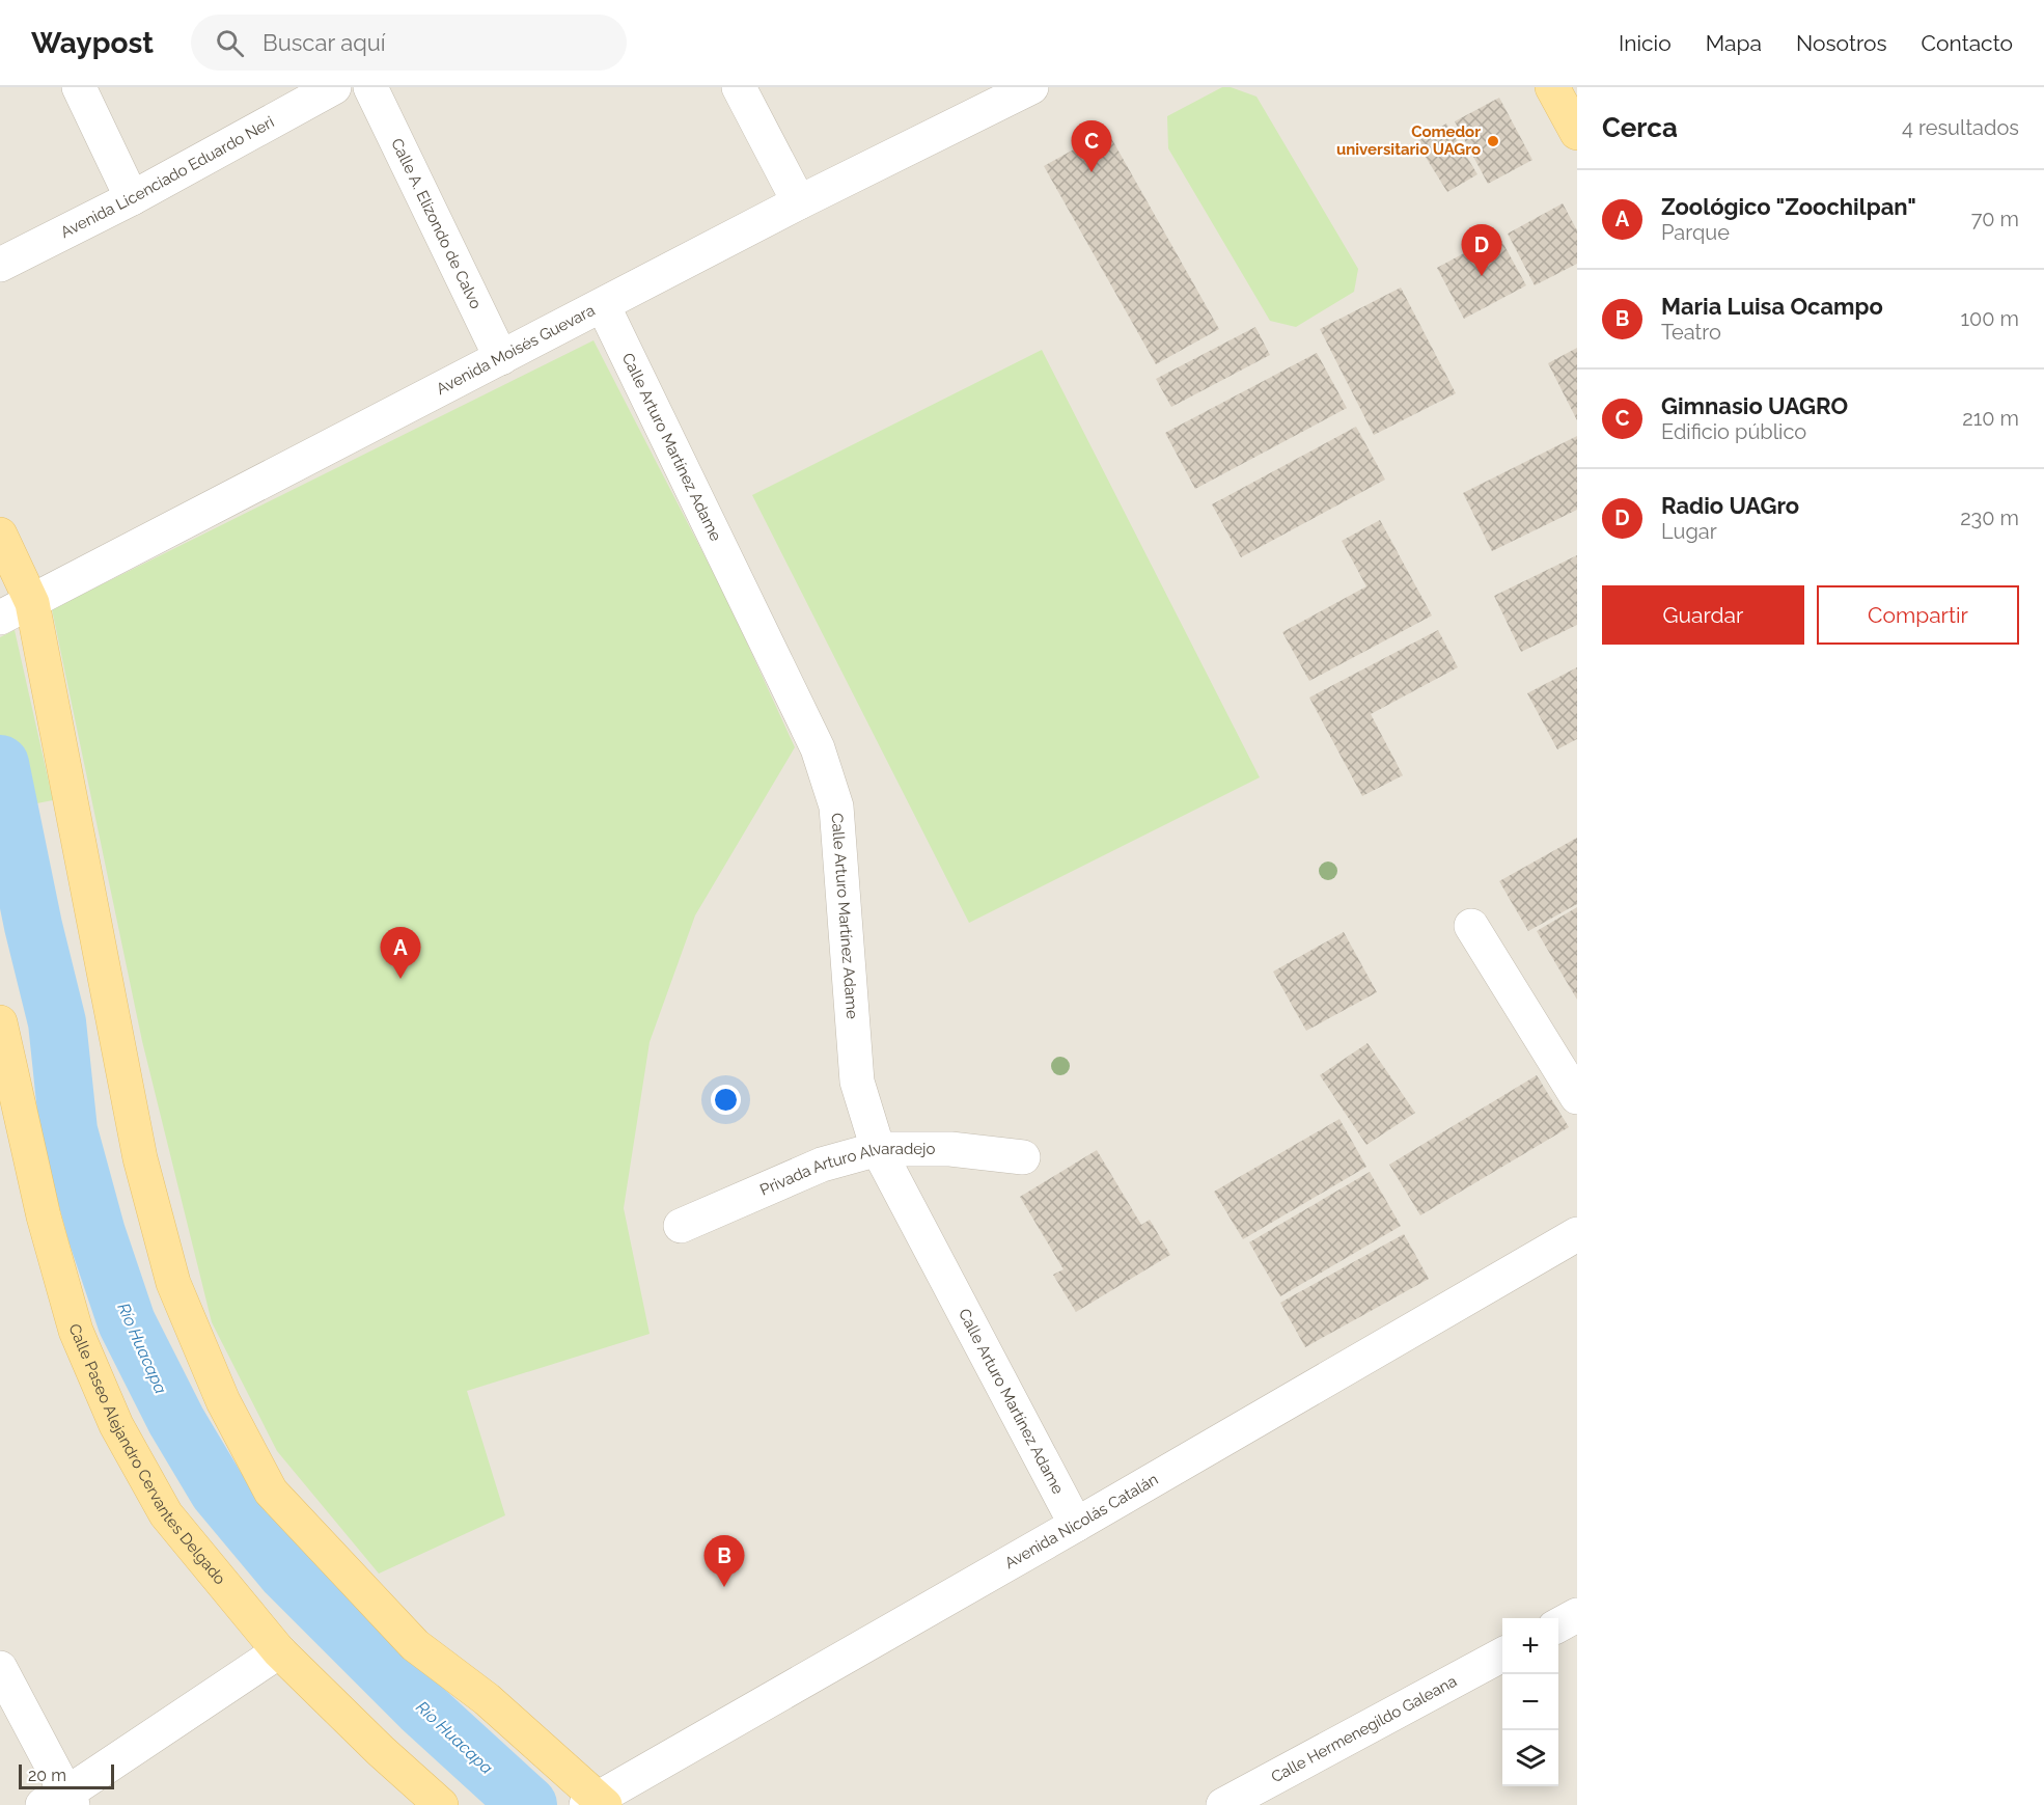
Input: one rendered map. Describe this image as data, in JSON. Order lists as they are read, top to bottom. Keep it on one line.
{"streets":{"main road":["Calle Paseo Alejandro Cervantes Delgado"],"street":["Avenida Licenciado Eduardo Neri","Calle A. Elizondo de Calvo","Avenida Moisés Guevara","Calle Arturo Martínez Adame","Privada Arturo Alvaradejo","Avenida Nicolás Catalán","Calle Hermenegildo Galeana"]},"crossings":[["Calle A. Elizondo de Calvo","Avenida Moisés Guevara"],["Avenida Moisés Guevara","Calle Arturo Martínez Adame"],["Calle Arturo Martínez Adame","Privada Arturo Alvaradejo"],["Calle Arturo Martínez Adame","Avenida Nicolás Catalán"]],"water":["Río Huacapa"],"places":["Comedor universitario UAGro"],"scale_bar":"20 m","page":{"header":"Waypost","search":"Buscar aquí","nav":["Inicio","Mapa","Nosotros","Contacto"],"heading":["Cerca","4 resultados"],"pins":["C","D","A","B"],"list":[{"mark":"A","name":"Zoológico \"Zoochilpan\"","note":"Parque","value":"70 m"},{"mark":"B","name":"Maria Luisa Ocampo","note":"Teatro","value":"100 m"},{"mark":"C","name":"Gimnasio UAGRO","note":"Edificio público","value":"210 m"},{"mark":"D","name":"Radio UAGro","note":"Lugar","value":"230 m"}],"buttons":["Guardar","Compartir"],"map_buttons":["+","−"],"scale":"20 m"}}
